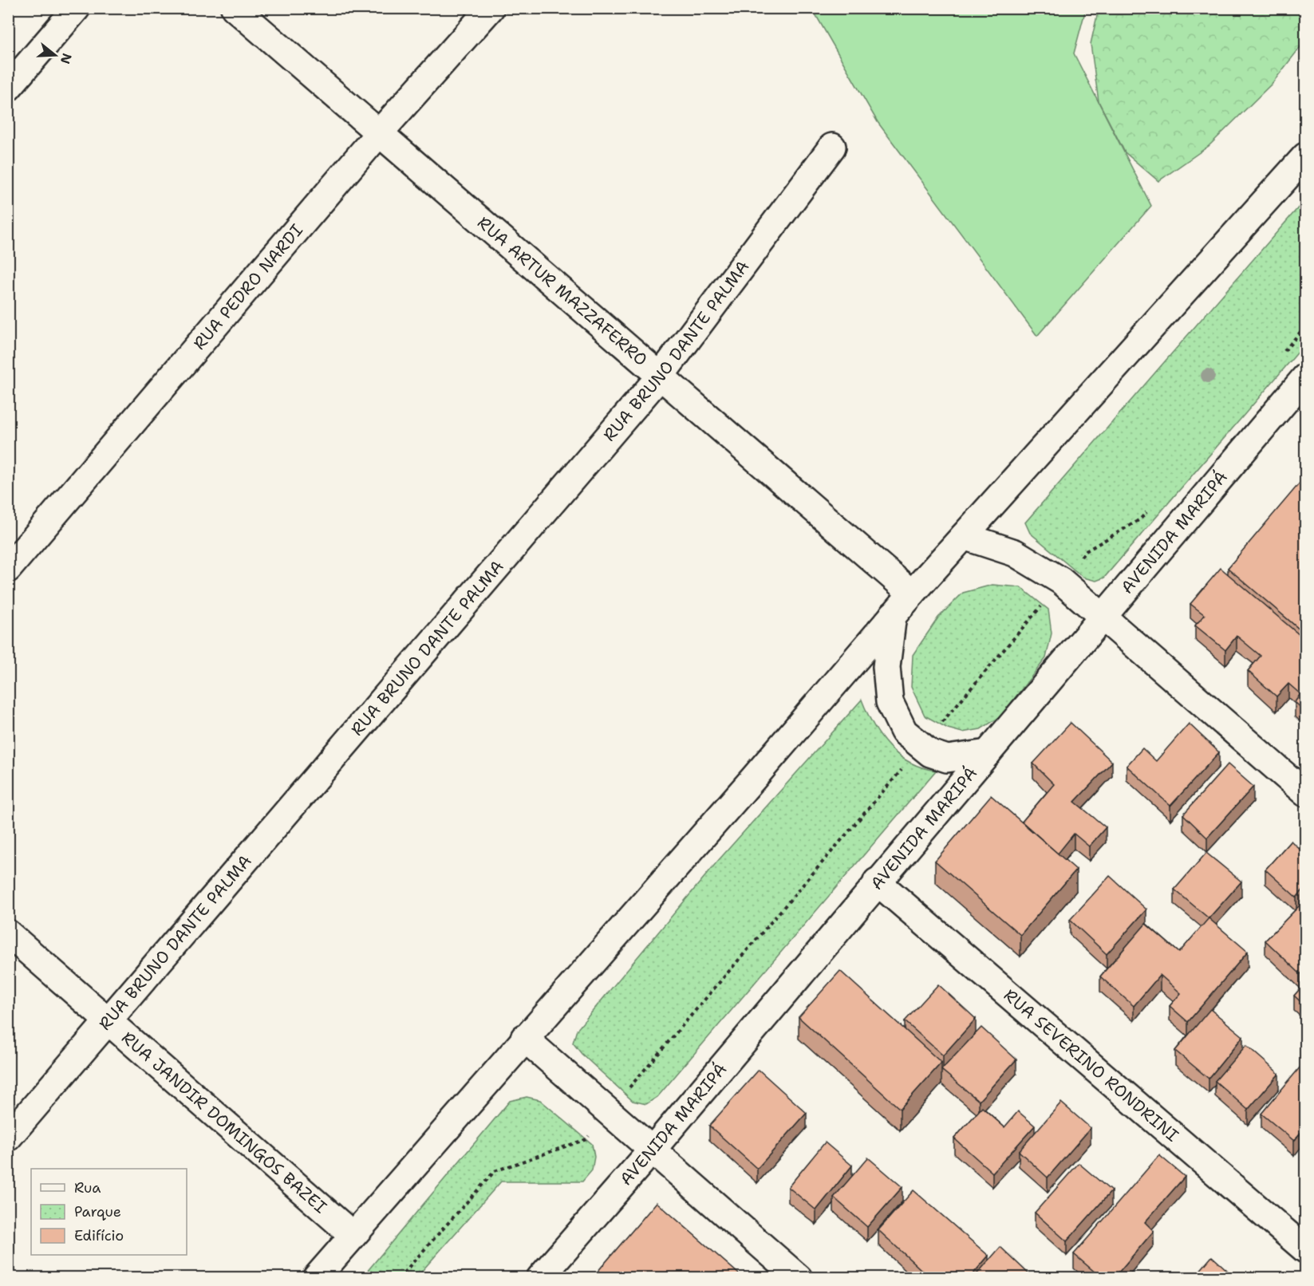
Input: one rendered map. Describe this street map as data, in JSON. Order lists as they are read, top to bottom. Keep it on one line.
{"streets":{"street":["RUA PEDRO NARDI","RUA ARTUR MAZZAFERRO","RUA BRUNO DANTE PALMA","AVENIDA MARIPÁ","RUA SEVERINO RONDRINI","RUA JANDIR DOMINGOS BAZEI"]},"crossings":[["RUA PEDRO NARDI","RUA ARTUR MAZZAFERRO"],["RUA ARTUR MAZZAFERRO","RUA BRUNO DANTE PALMA"],["RUA BRUNO DANTE PALMA","RUA JANDIR DOMINGOS BAZEI"],["AVENIDA MARIPÁ","RUA SEVERINO RONDRINI"]],"legend":["Rua","Parque","Edifício"],"north":"right"}
